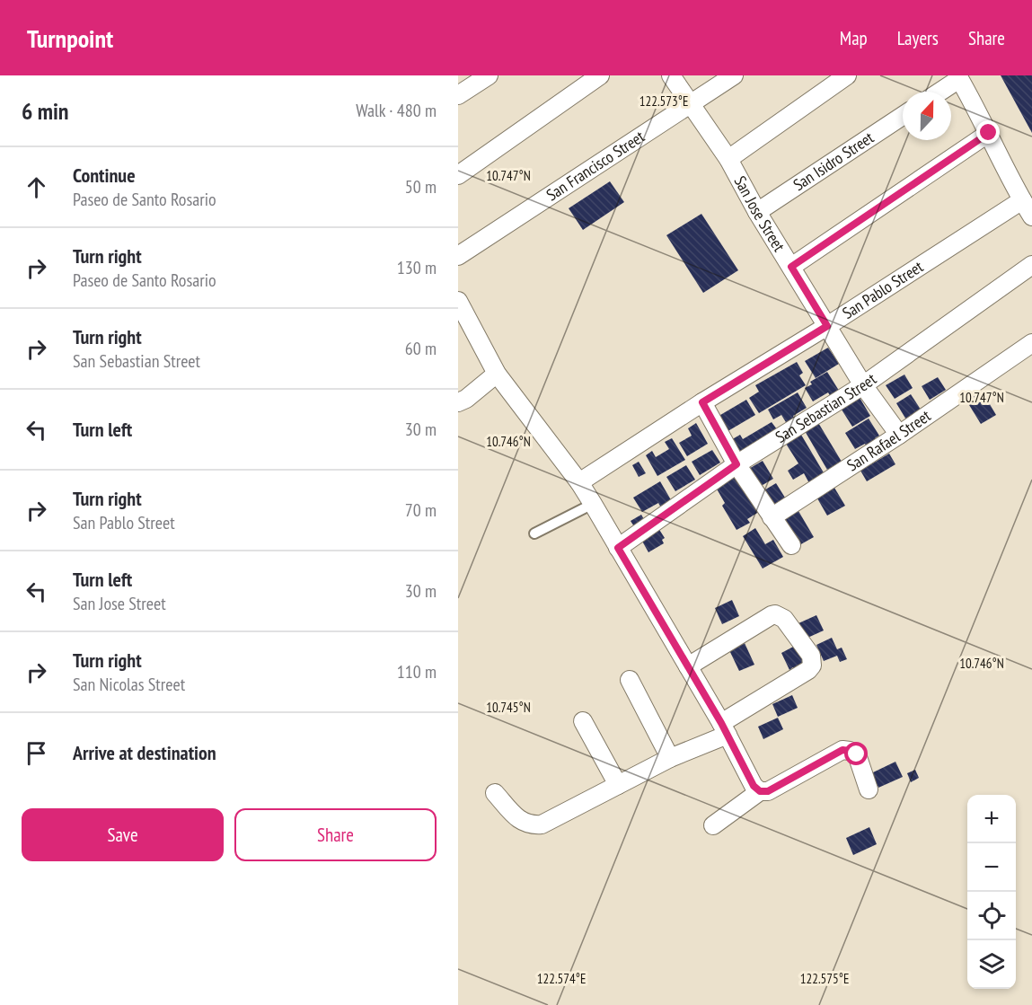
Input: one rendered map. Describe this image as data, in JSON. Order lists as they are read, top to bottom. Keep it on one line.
{"streets":{"street":["San Isidro Street","San Francisco Street","San Jose Street","San Pablo Street","San Sebastian Street","San Rafael Street"]},"crossings":[["San Isidro Street","San Jose Street"],["San Francisco Street","San Jose Street"],["San Jose Street","San Pablo Street"],["San Jose Street","San Sebastian Street"],["San Jose Street","San Rafael Street"]],"north":"top","page":{"header":"Turnpoint","nav":["Map","Layers","Share"],"heading":["6 min","Walk · 480 m"],"list":[["Continue","Paseo de Santo Rosario","50 m"],["Turn right","Paseo de Santo Rosario","130 m"],["Turn right","San Sebastian Street","60 m"],["Turn left","30 m"],["Turn right","San Pablo Street","70 m"],["Turn left","San Jose Street","30 m"],["Turn right","San Nicolas Street","110 m"],"Arrive at destination"],"buttons":["Save","Share"],"map_buttons":["+","−"]},"coordinates":["122.573°E","10.747°N","10.746°N","10.745°N","122.574°E","122.575°E"]}
